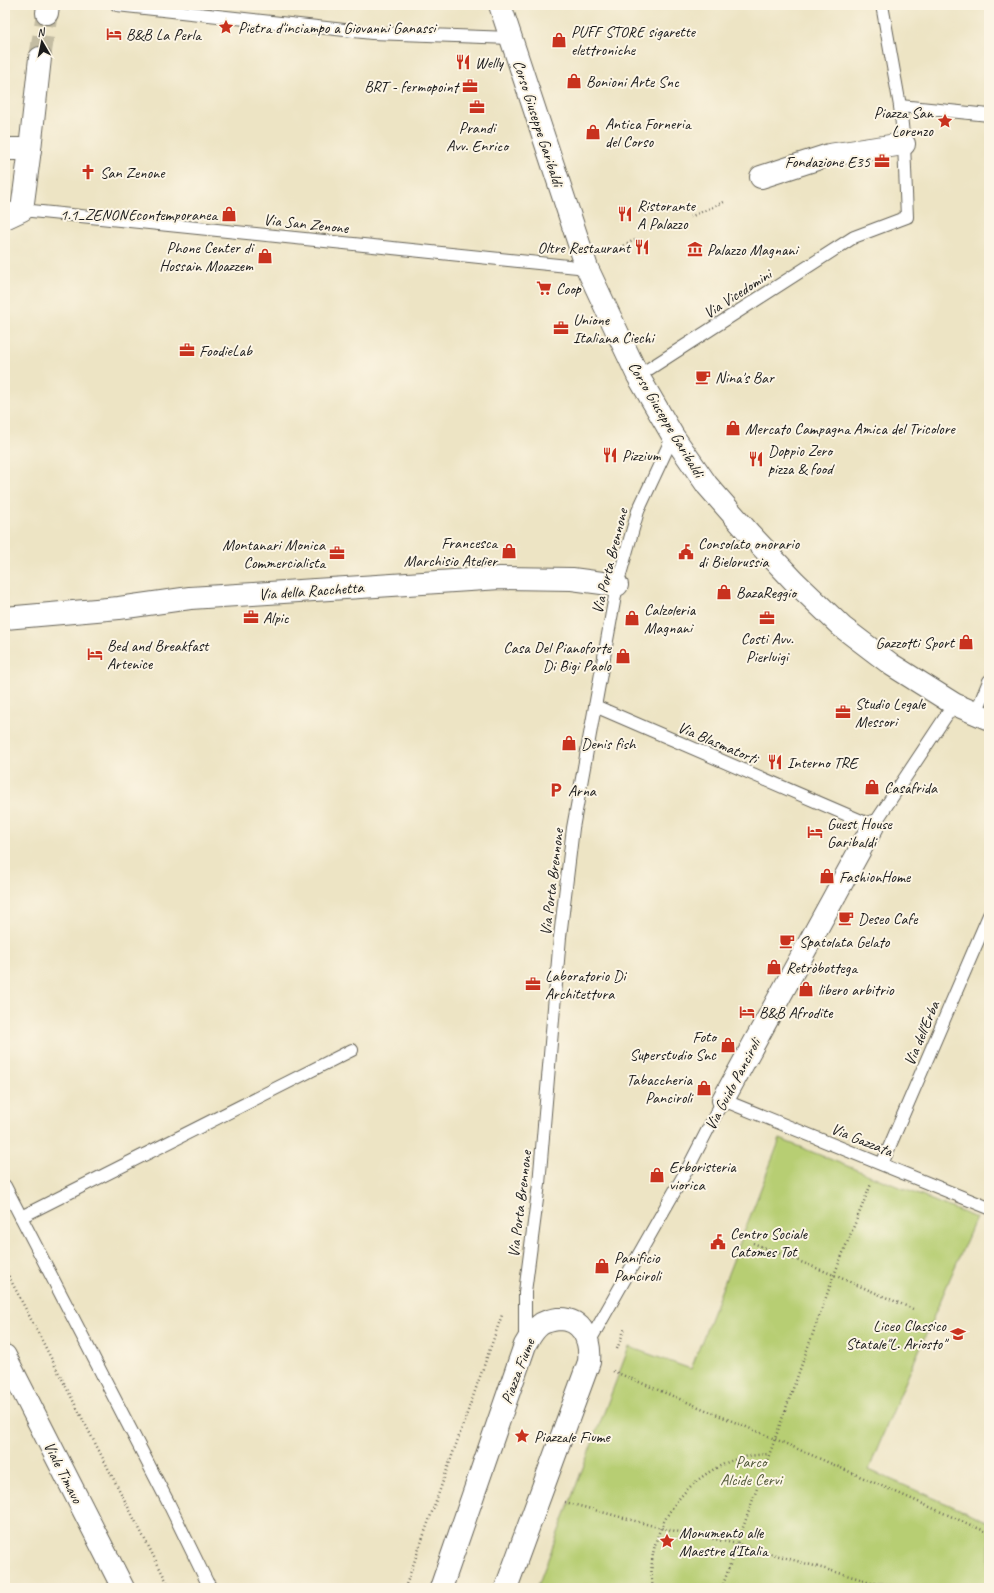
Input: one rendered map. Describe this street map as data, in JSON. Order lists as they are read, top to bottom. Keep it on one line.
{"streets":{"street":["Corso Giuseppe Garibaldi","Via della Racchetta","Via Guido Panciroli","Piazza Fiume","Viale Timavo"],"lane":["Via San Zenone","Via Vicedomini","Via Porta Brennone","Via Blasmatorti","Via dell'Erba","Via Gazzata"]},"crossings":[["Corso Giuseppe Garibaldi","Via San Zenone"],["Corso Giuseppe Garibaldi","Via Vicedomini"],["Corso Giuseppe Garibaldi","Via Porta Brennone"],["Corso Giuseppe Garibaldi","Via Guido Panciroli"],["Via Porta Brennone","Via della Racchetta"],["Via Porta Brennone","Via Blasmatorti"],["Via Porta Brennone","Piazza Fiume"],["Via Blasmatorti","Via Guido Panciroli"],["Via dell'Erba","Via Gazzata"],["Via Guido Panciroli","Via Gazzata"],["Via Guido Panciroli","Piazza Fiume"]],"parks":["Parco Alcide Cervi"],"places":{"place":["Pietra d'inciampo a Giovanni Ganassi","Piazza San Lorenzo","Piazzale Fiume","Monumento alle Maestre d'Italia"],"hotel":["B&B La Perla","Bed and Breakfast Artenice","Guest House Garibaldi","B&B Afrodite"],"shop":["PUFF STORE sigarette elettroniche","Bonioni Arte Snc","Antica Forneria del Corso","1.1_ZENONEcontemporanea","Phone Center di Hossain Moazzem","Mercato Campagna Amica del Tricolore","Francesca Marchisio Atelier","BazaReggio","Calzoleria Magnani","Gazzotti Sport","Casa Del Pianoforte Di Bigi Paolo","Denis fish","Casafrida","FashionHome","Retròbottega","libero arbitrio","Foto Superstudio Snc","Tabaccheria Panciroli","Erboristeria viorica","Panificio Panciroli"],"restaurant":["Welly","Ristorante A Palazzo","Oltre Restaurant","Pizzium","Doppio Zero pizza & food","Interno TRE"],"office":["BRT - fermopoint","Prandi Avv. Enrico","Fondazione E35","Unione Italiana Ciechi","FoodieLab","Montanari Monica Commercialista","Alpic","Costi Avv. Pierluigi","Studio Legale Messori","Laboratorio Di Architettura"],"church":["San Zenone"],"museum":["Palazzo Magnani"],"supermarket":["Coop"],"cafe":["Nina's Bar","Deseo Cafe","Spatolata Gelato"],"public building":["Consolato onorario di Bielorussia","Centro Sociale Catomes Tot"],"parking":["Arna"],"school or university":["Liceo Classico Statale\"L. Ariosto\""]},"north":"top"}
